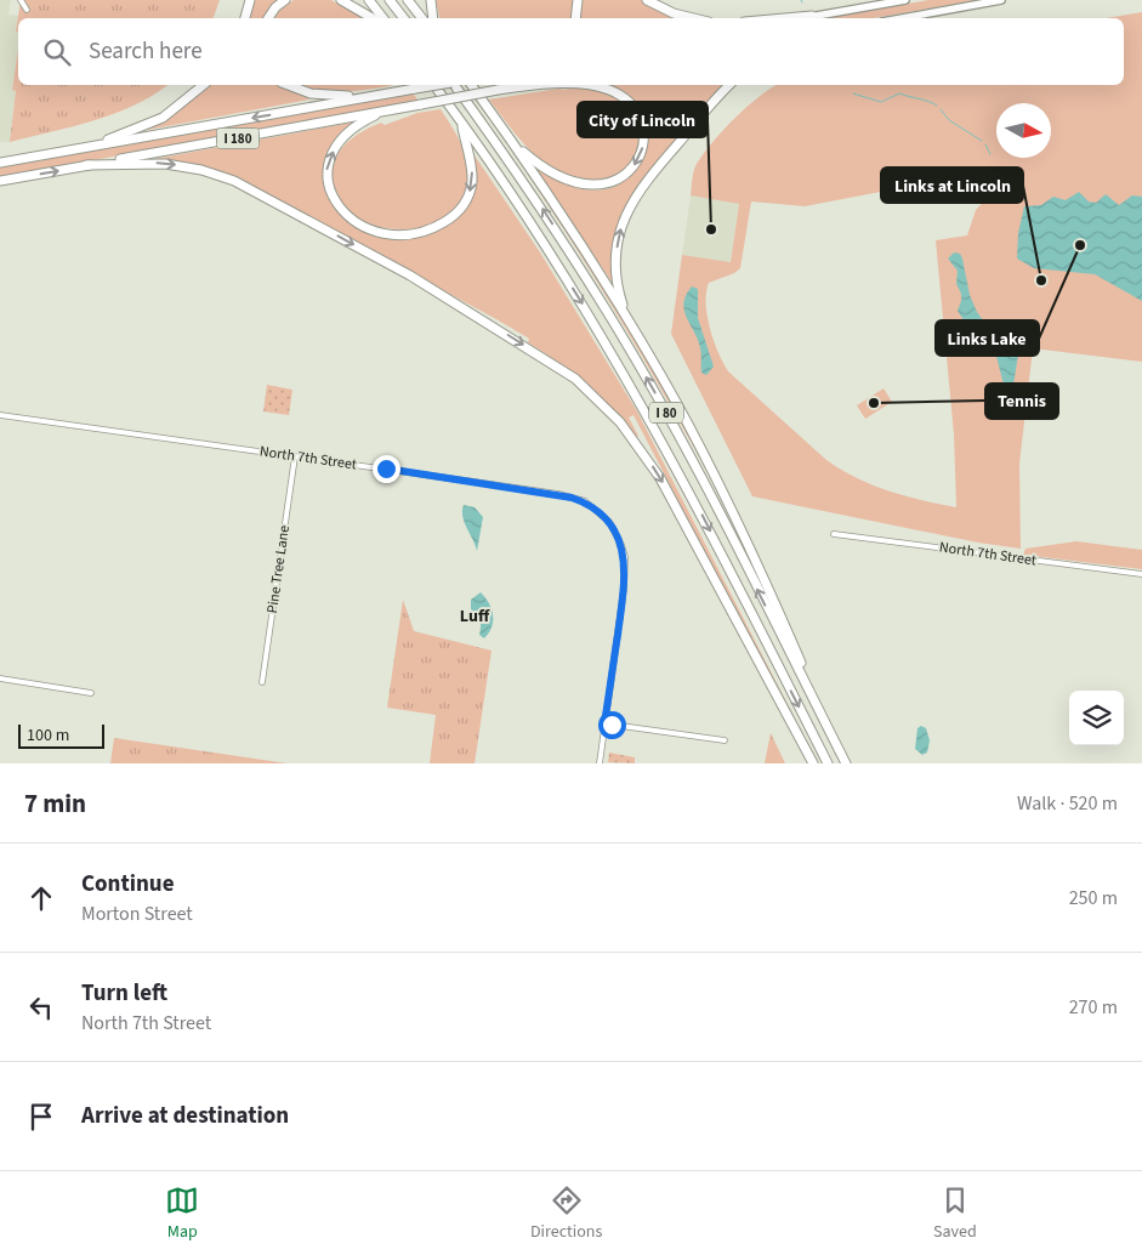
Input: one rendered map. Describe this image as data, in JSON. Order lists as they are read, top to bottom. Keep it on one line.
{"streets":{"highway":["I 180","I 80"],"street":["North 7th Street","Pine Tree Lane"]},"crossings":[["North 7th Street","Pine Tree Lane"]],"districts":["Luff"],"places":["City of Lincoln","Links Lake","Links at Lincoln","Tennis"],"scale_bar":"100 m","north":"right","page":{"search":"Search here","scale":"100 m","heading":["7 min","Walk · 520 m"],"list":[["Continue","Morton Street","250 m"],["Turn left","North 7th Street","270 m"],"Arrive at destination"],"nav":["Map","Directions","Saved"]}}
